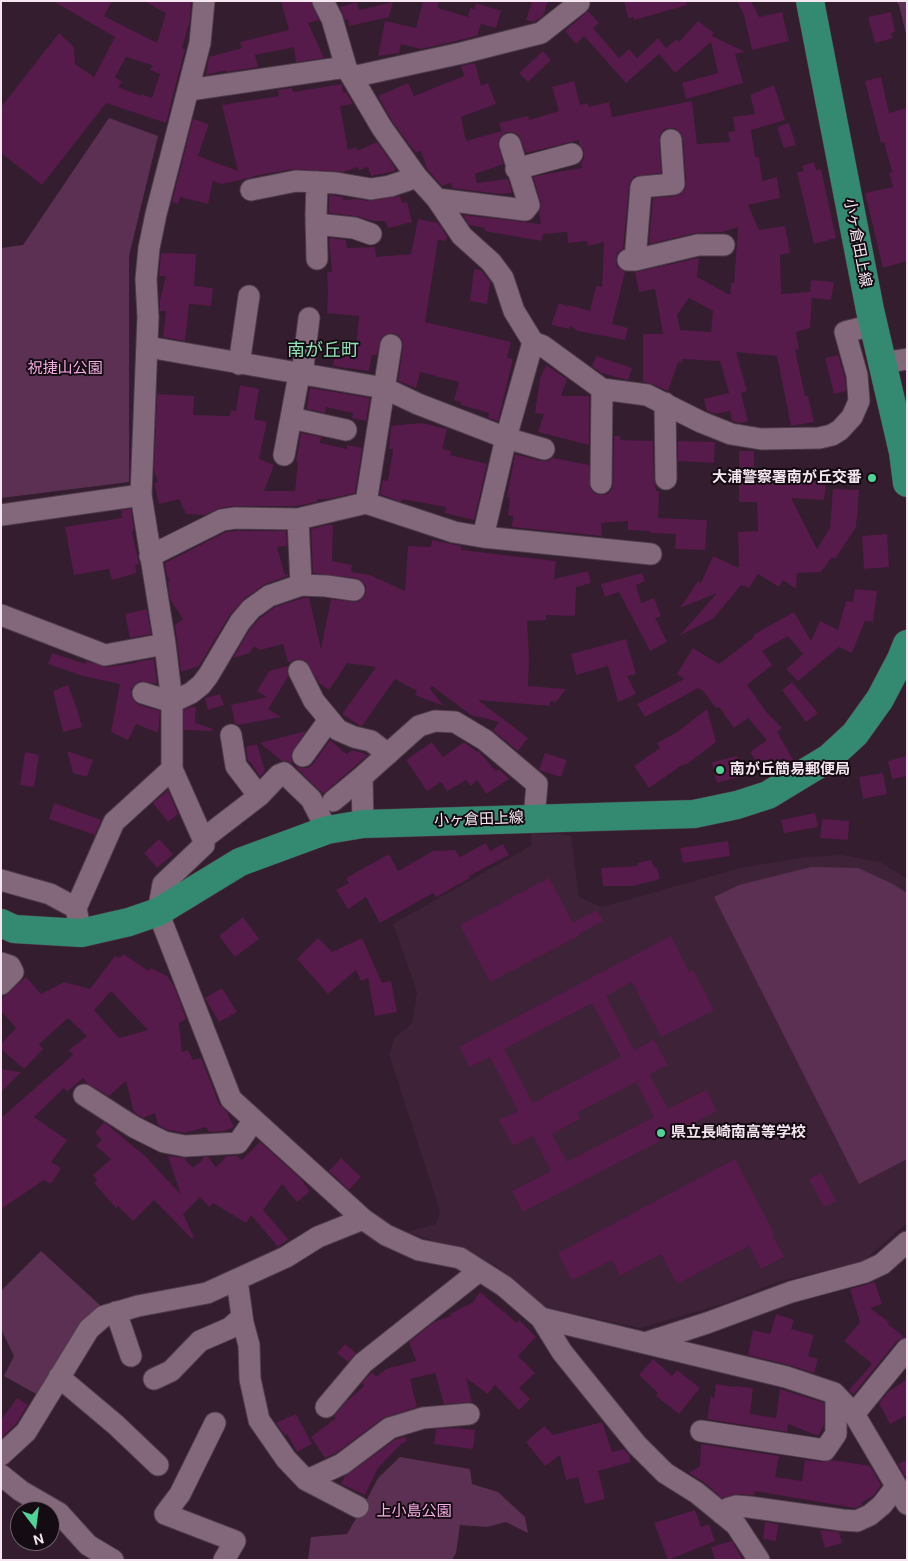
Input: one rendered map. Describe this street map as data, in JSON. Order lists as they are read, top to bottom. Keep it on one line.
{"streets":{"main road":["小ヶ倉田上線"]},"districts":["南が丘町"],"parks":["祝捷山公園","上小島公園"],"places":["大浦警察署南が丘交番","南が丘簡易郵便局","県立長崎南高等学校"],"north":"bottom"}
